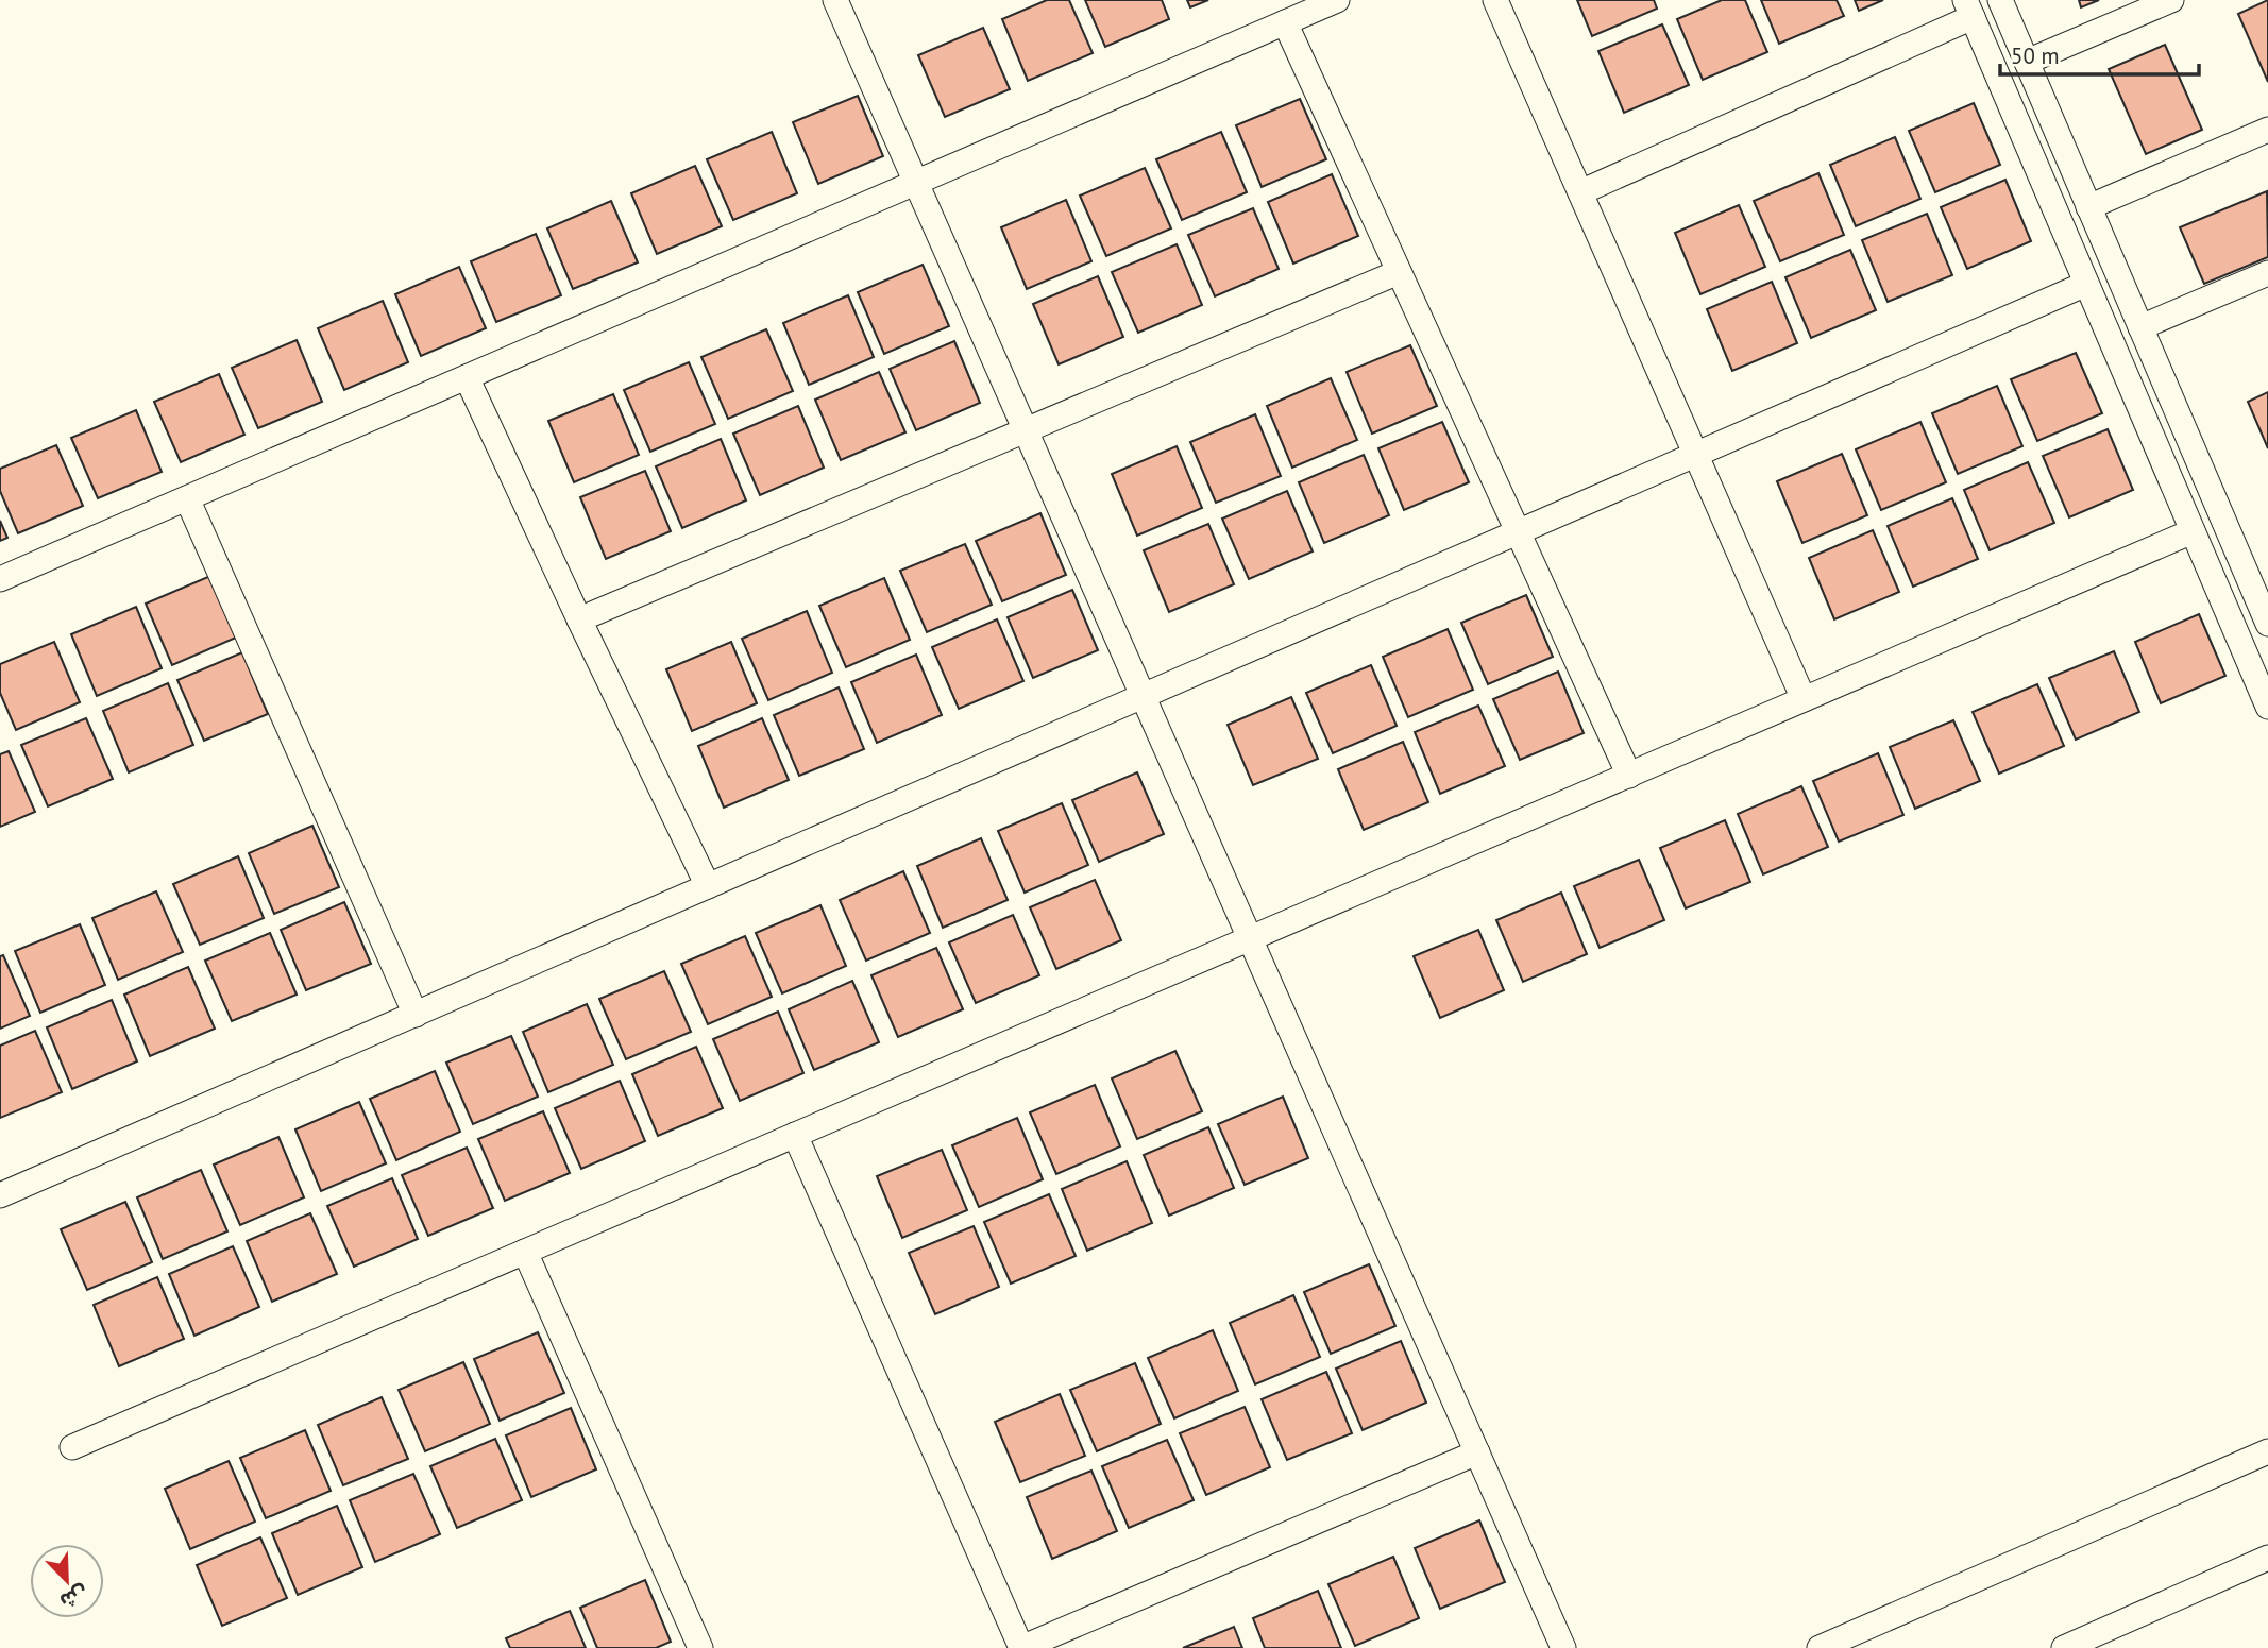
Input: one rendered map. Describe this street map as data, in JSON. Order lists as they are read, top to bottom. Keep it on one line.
{"scale_bar":"50 m","north":"bottom right"}
